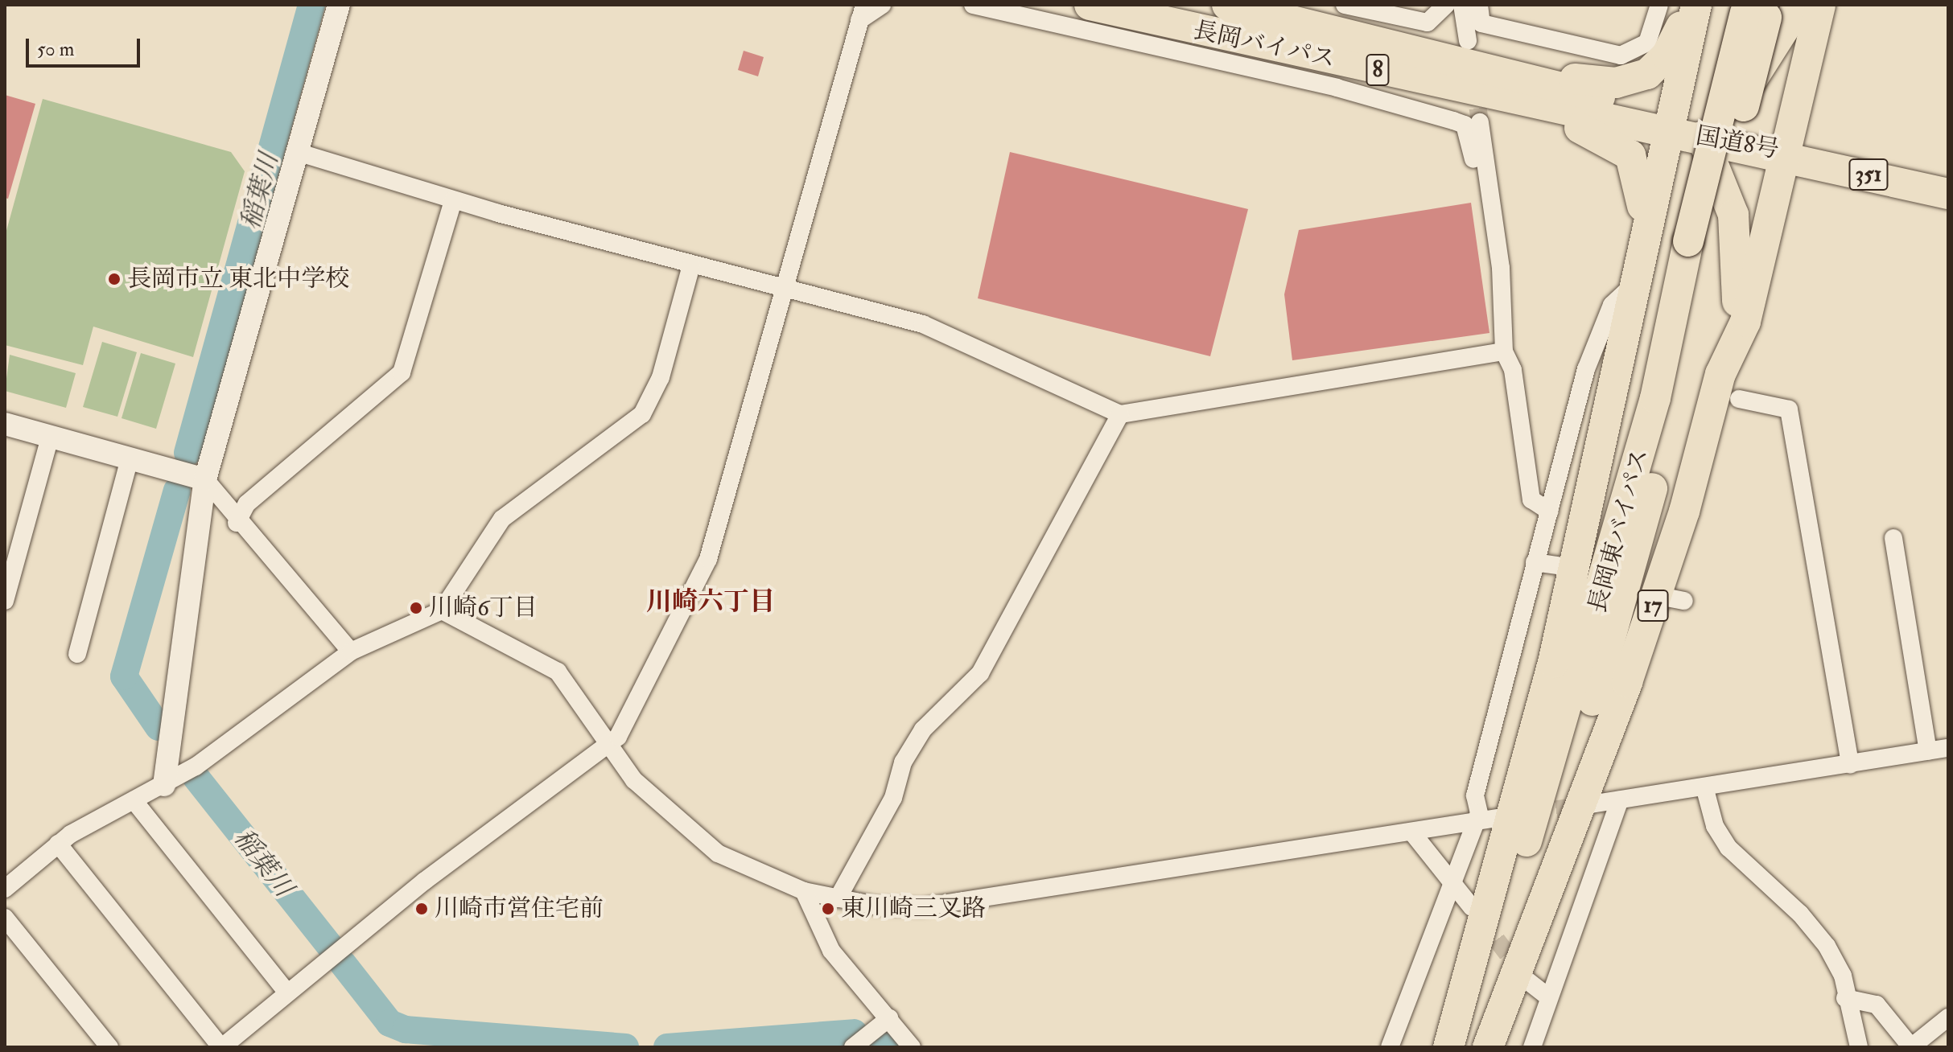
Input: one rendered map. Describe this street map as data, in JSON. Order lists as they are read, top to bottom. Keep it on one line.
{"streets":{"highway":["長岡バイパス","8","国道8号","351","長岡東バイパス","17"]},"crossings":[["長岡バイパス","国道8号"],["長岡バイパス","長岡東バイパス"],["国道8号","351"],["国道8号","長岡東バイパス"],["国道8号","17"],["351","17"]],"districts":["川崎六丁目"],"water":["稲葉川"],"places":["長岡市立 東北中学校","川崎6丁目","川崎市営住宅前","東川崎三叉路"],"scale_bar":"50 m"}
